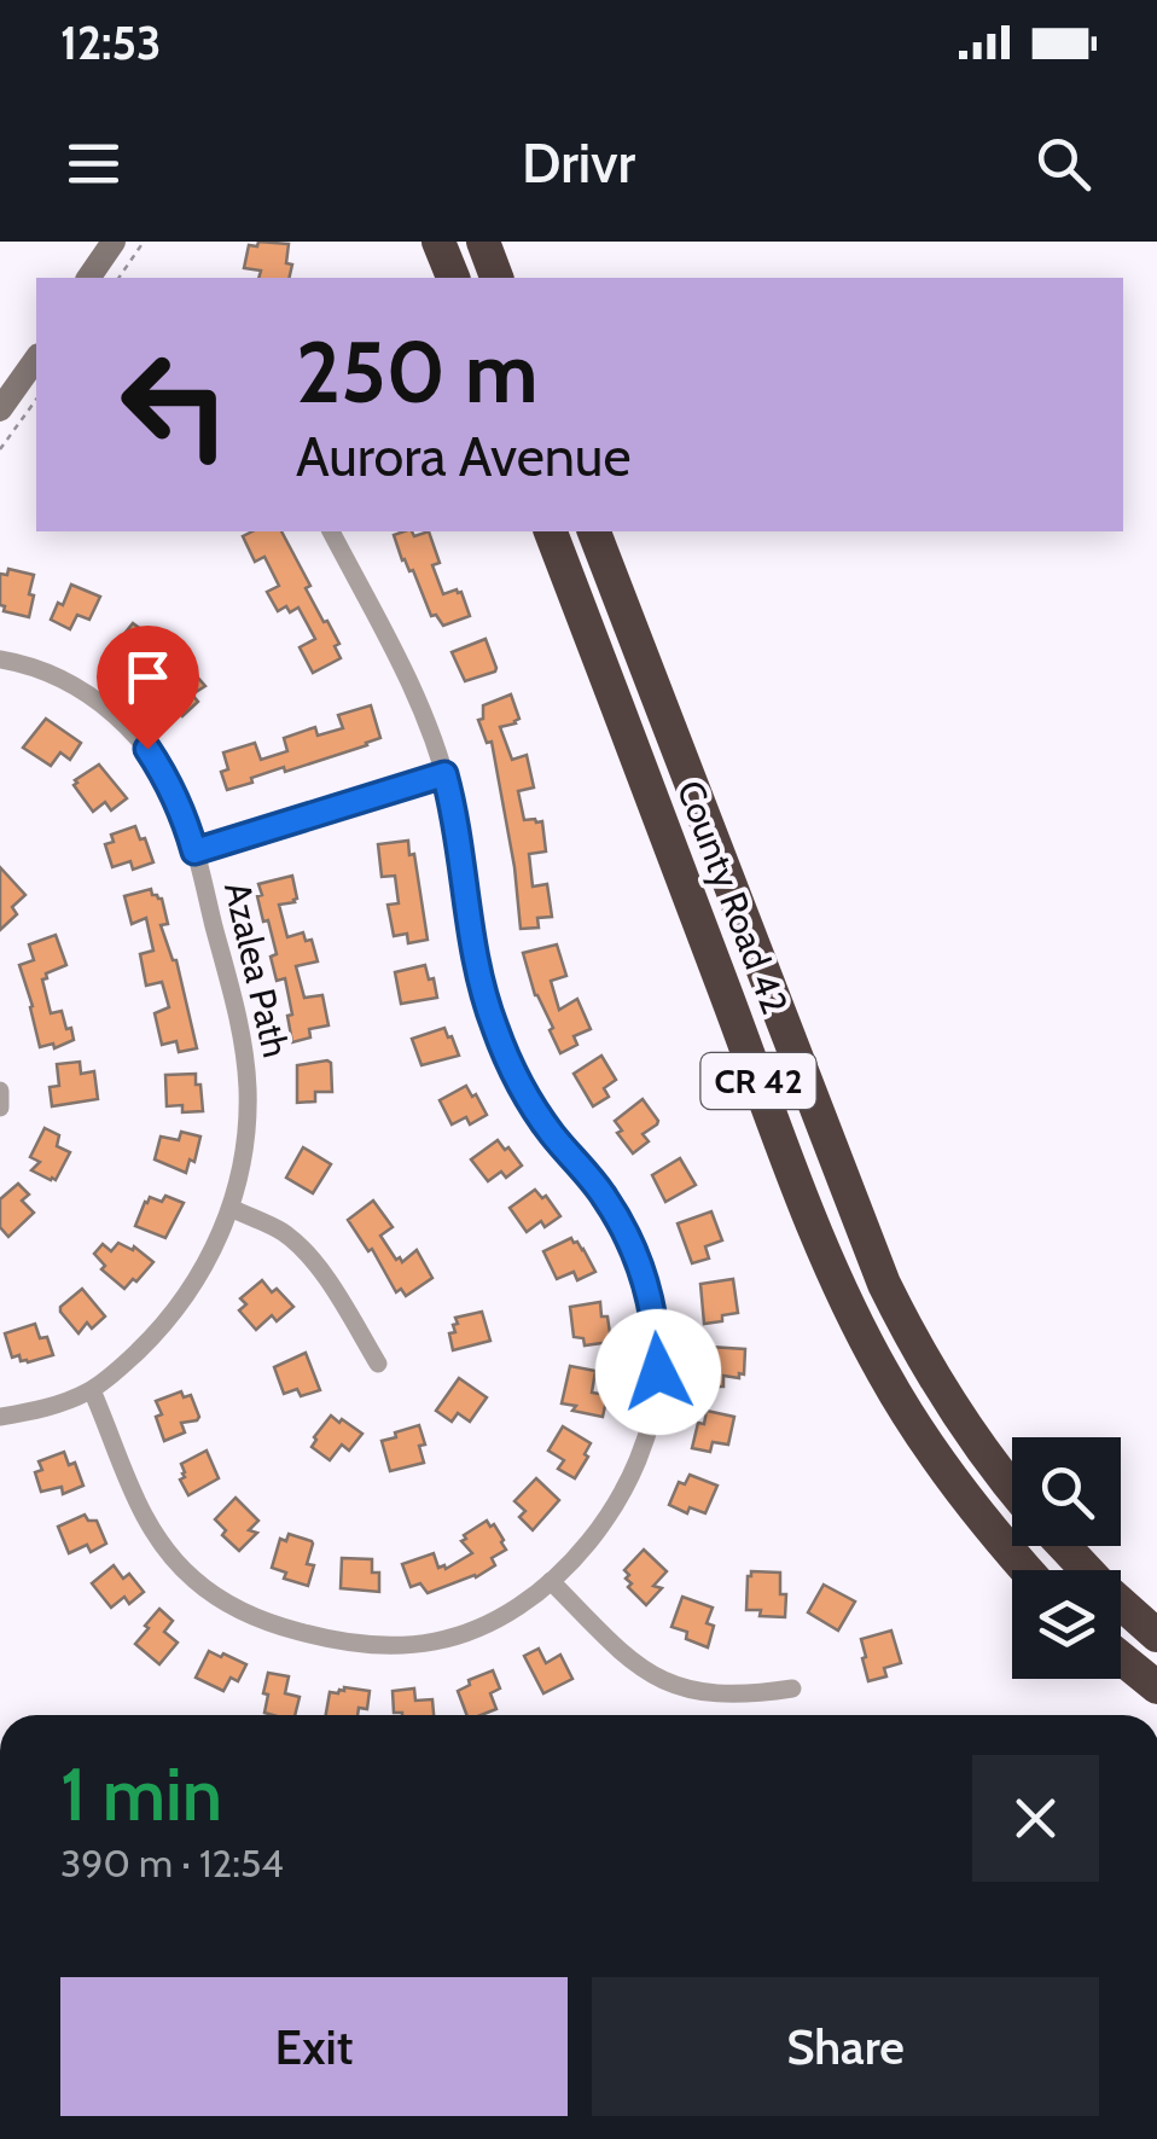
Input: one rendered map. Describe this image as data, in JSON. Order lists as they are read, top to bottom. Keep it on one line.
{"streets":{"highway":["County Road 42","CR 42"],"street":["Azalea Path"]},"page":{"status":"12:53","header":"Drivr","turn":["250 m","Aurora Avenue"],"heading":["1 min","390 m · 12:54"],"buttons":["Exit","Share"]}}
